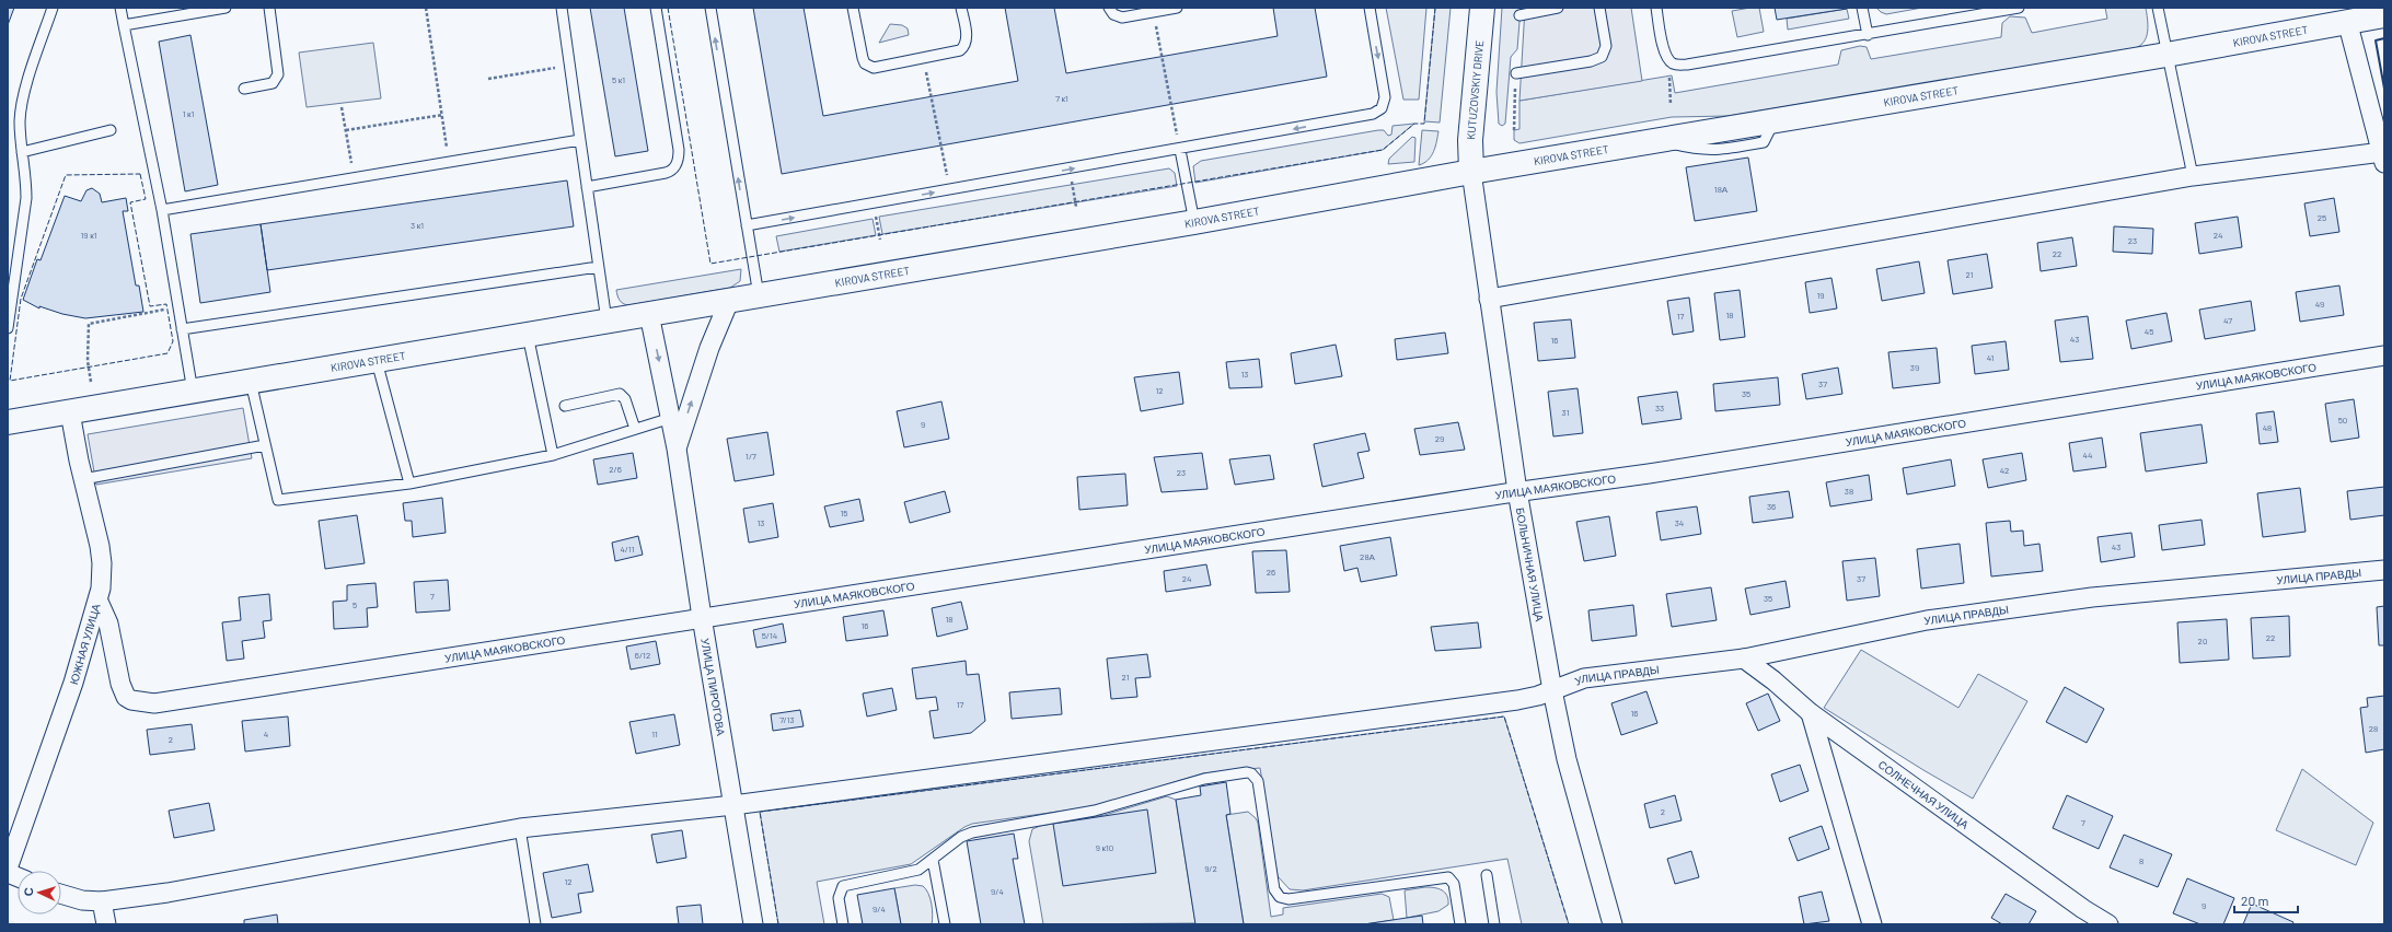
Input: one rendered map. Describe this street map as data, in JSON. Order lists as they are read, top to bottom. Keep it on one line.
{"streets":{"street":["KIROVA STREET","KUTUZOVSKIY DRIVE","УЛИЦА МАЯКОВСКОГО","БОЛЬНИЧНАЯ УЛИЦА","УЛИЦА ПРАВДЫ","ЮЖНАЯ УЛИЦА","УЛИЦА ПИРОГОВА","СОЛНЕЧНАЯ УЛИЦА"]},"crossings":[["KIROVA STREET","KUTUZOVSKIY DRIVE"],["KIROVA STREET","БОЛЬНИЧНАЯ УЛИЦА"],["KIROVA STREET","ЮЖНАЯ УЛИЦА"],["KIROVA STREET","УЛИЦА ПИРОГОВА"],["KUTUZOVSKIY DRIVE","БОЛЬНИЧНАЯ УЛИЦА"],["УЛИЦА МАЯКОВСКОГО","БОЛЬНИЧНАЯ УЛИЦА"],["УЛИЦА МАЯКОВСКОГО","ЮЖНАЯ УЛИЦА"],["УЛИЦА МАЯКОВСКОГО","УЛИЦА ПИРОГОВА"],["БОЛЬНИЧНАЯ УЛИЦА","УЛИЦА ПРАВДЫ"],["УЛИЦА ПРАВДЫ","УЛИЦА ПИРОГОВА"],["УЛИЦА ПРАВДЫ","СОЛНЕЧНАЯ УЛИЦА"]],"house_numbers":["5 к1","7 к1","1 к1","18А","25","3 к1","19 к1","24","23","22","21","19","49","18","17","47","45","43","16","41","39","13","37","12","35","33","31","50","9","48","29","44","1/7","2/6","42","23","38","36","15","13","34","43","4/11","28А","26","24","37","7","35","5","18","16","5/14","22","20","6/12","21","17","16","7/13","28","4","11","2","2","7","9 к10","8","9/2","12","9/4","9","9/4"],"scale_bar":"20 m","north":"left"}
